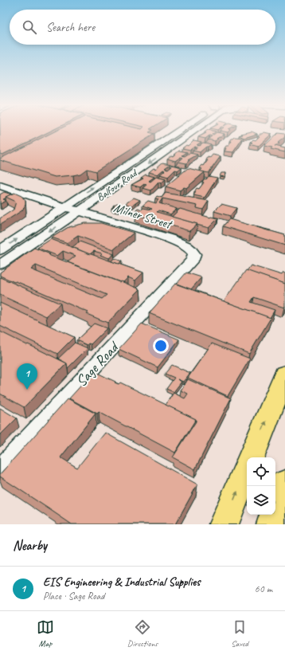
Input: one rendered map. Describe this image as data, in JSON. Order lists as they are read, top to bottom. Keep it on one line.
{"streets":{"street":["Balfour Road","Milner Street","Sage Road"]},"crossings":[["Balfour Road","Milner Street"],["Milner Street","Sage Road"]],"page":{"search":"Search here","pins":"1","heading":"Nearby","list":[{"mark":"1","name":"EIS Engineering & Industrial Supplies","note":"Place · Sage Road","value":"60 m"}],"nav":["Map","Directions","Saved"]}}
